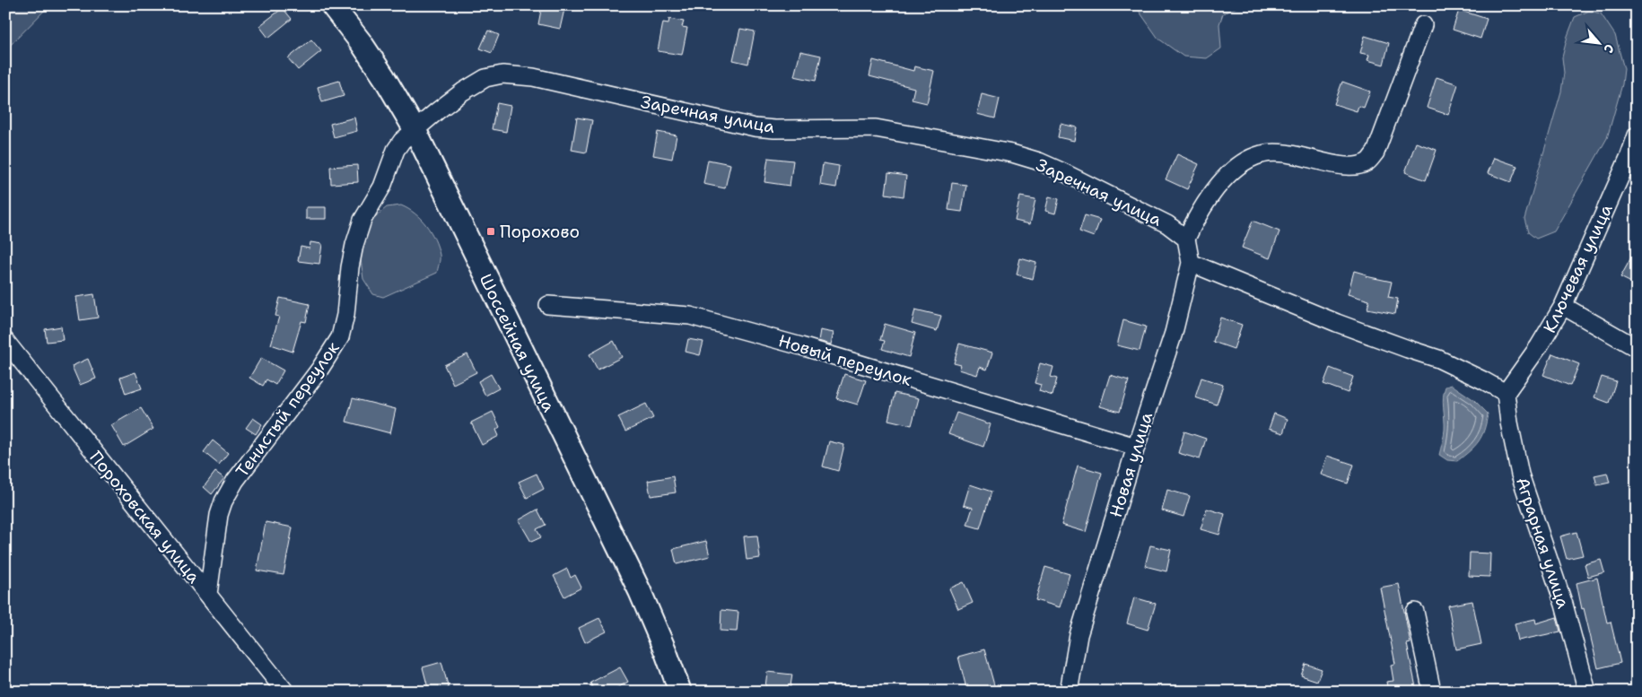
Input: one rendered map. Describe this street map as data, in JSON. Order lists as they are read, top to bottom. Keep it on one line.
{"streets":{"main road":["Шоссейная улица"],"street":["Заречная улица","Ключевая улица","Новый переулок","Тенистый переулок","Новая улица","Пороховская улица","Аграрная улица"]},"crossings":[["Заречная улица","Шоссейная улица"],["Заречная улица","Тенистый переулок"],["Заречная улица","Новая улица"],["Ключевая улица","Аграрная улица"],["Шоссейная улица","Тенистый переулок"],["Новый переулок","Новая улица"],["Тенистый переулок","Пороховская улица"]],"places":{"transit":["Порохово"]},"north":"bottom right"}
